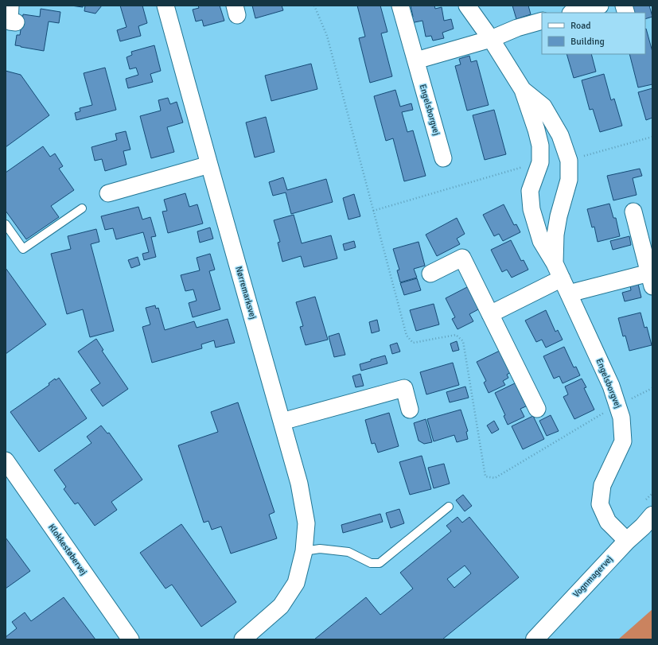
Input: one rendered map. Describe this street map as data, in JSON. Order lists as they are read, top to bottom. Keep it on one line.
{"streets":{"street":["Engelsborgvej","Nørremarksvej","Klokkestøbervej","Vognmagervej"]},"crossings":[["Engelsborgvej","Vognmagervej"]],"legend":["Road","Building"]}
